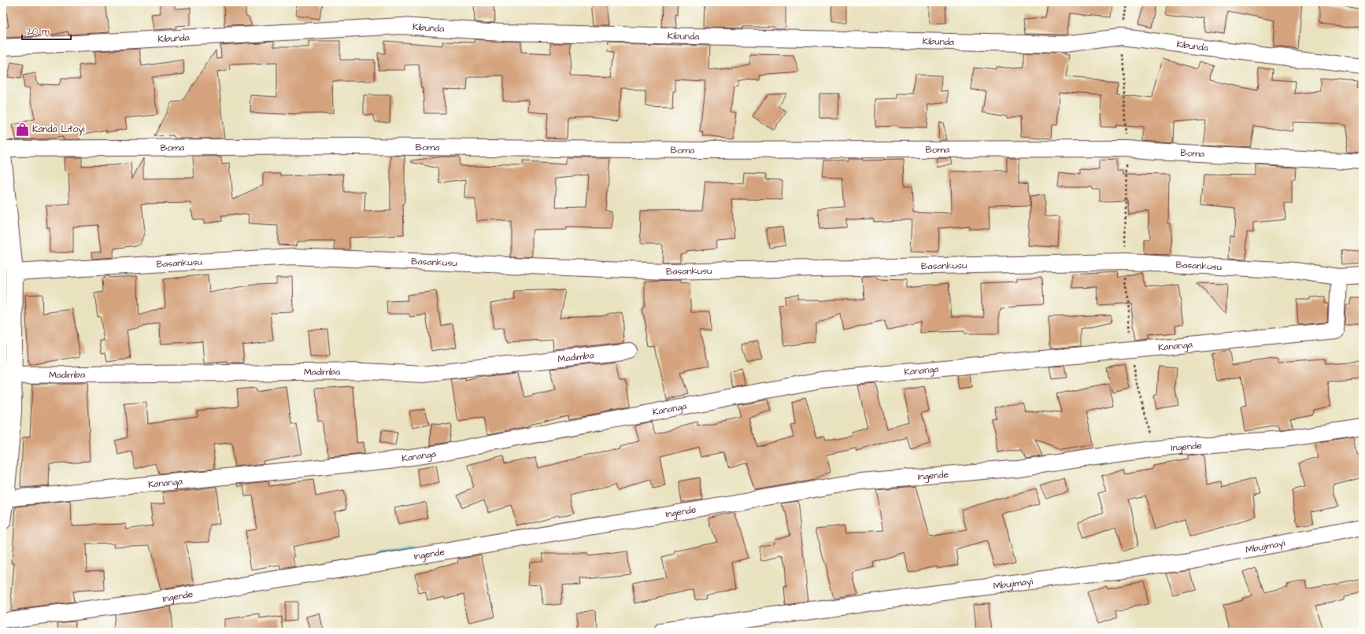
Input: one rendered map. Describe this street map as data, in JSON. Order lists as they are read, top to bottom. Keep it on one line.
{"streets":{"street":["Kibunda","Boma","Basankusu","Kananga","Madimba","Ingende","Mbujimayi"]},"crossings":[["Basankusu","Kananga"]],"places":{"shop":["Kanda Litoyi"]},"scale_bar":"20 m"}
